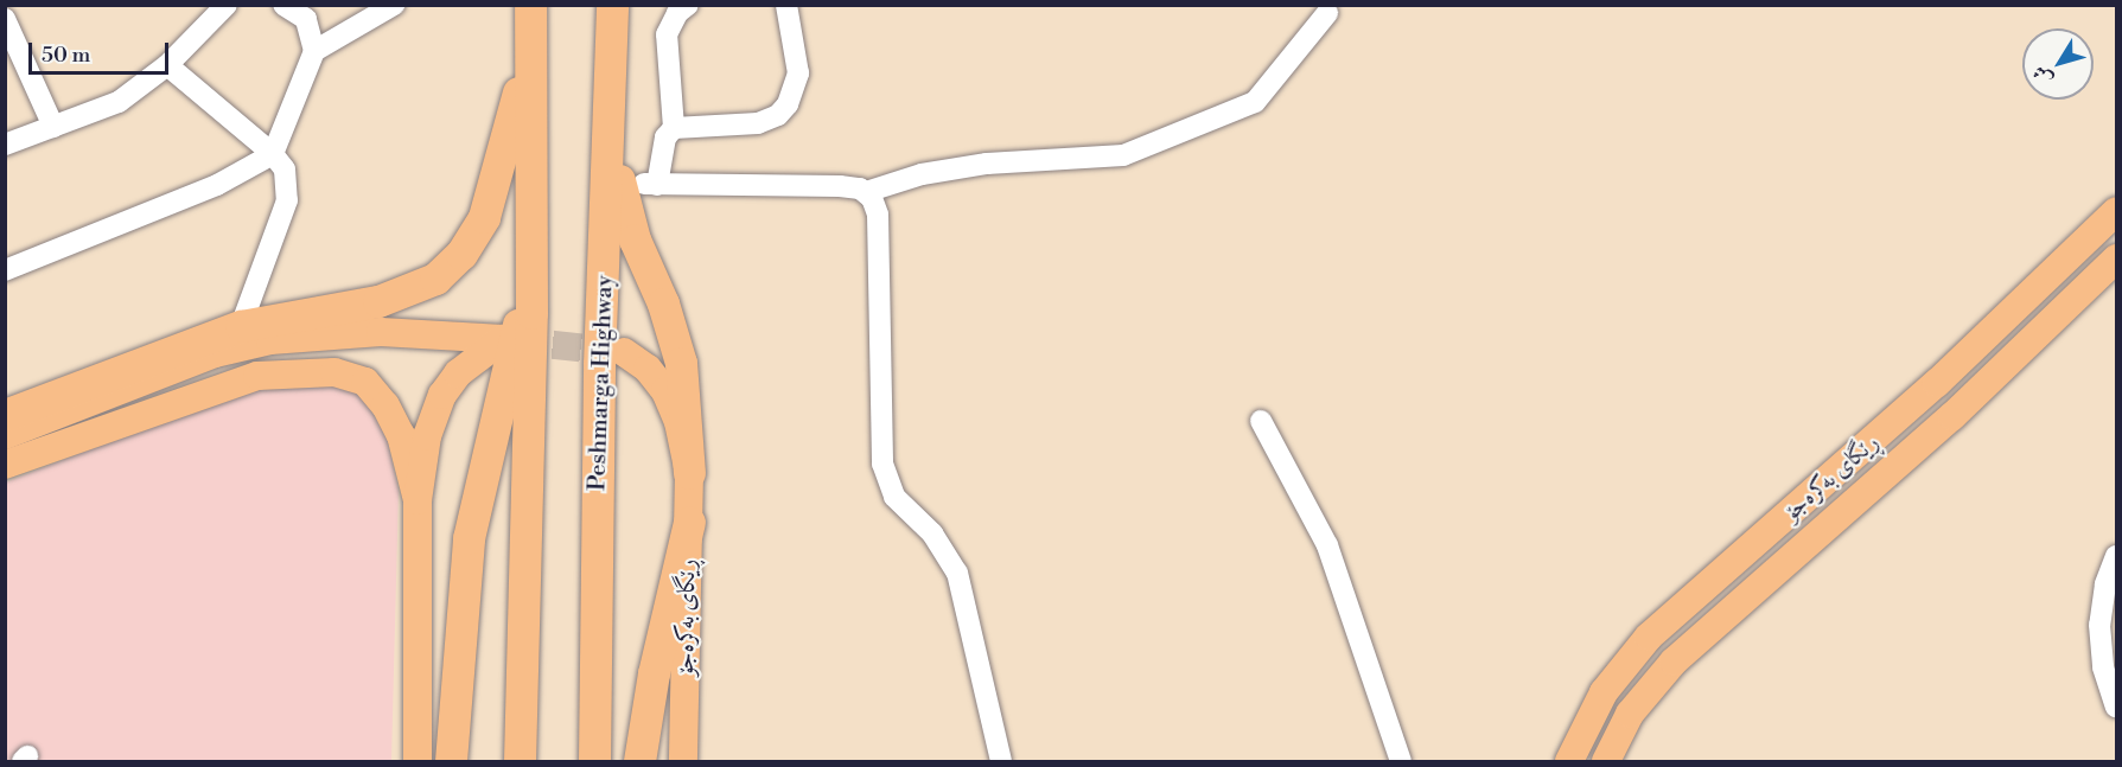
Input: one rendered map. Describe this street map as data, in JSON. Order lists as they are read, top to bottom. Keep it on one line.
{"streets":{"highway":["Peshmarga Highway"],"main road":["ڕێگای بەکرەجۆ"]},"scale_bar":"50 m","north":"bottom left"}
